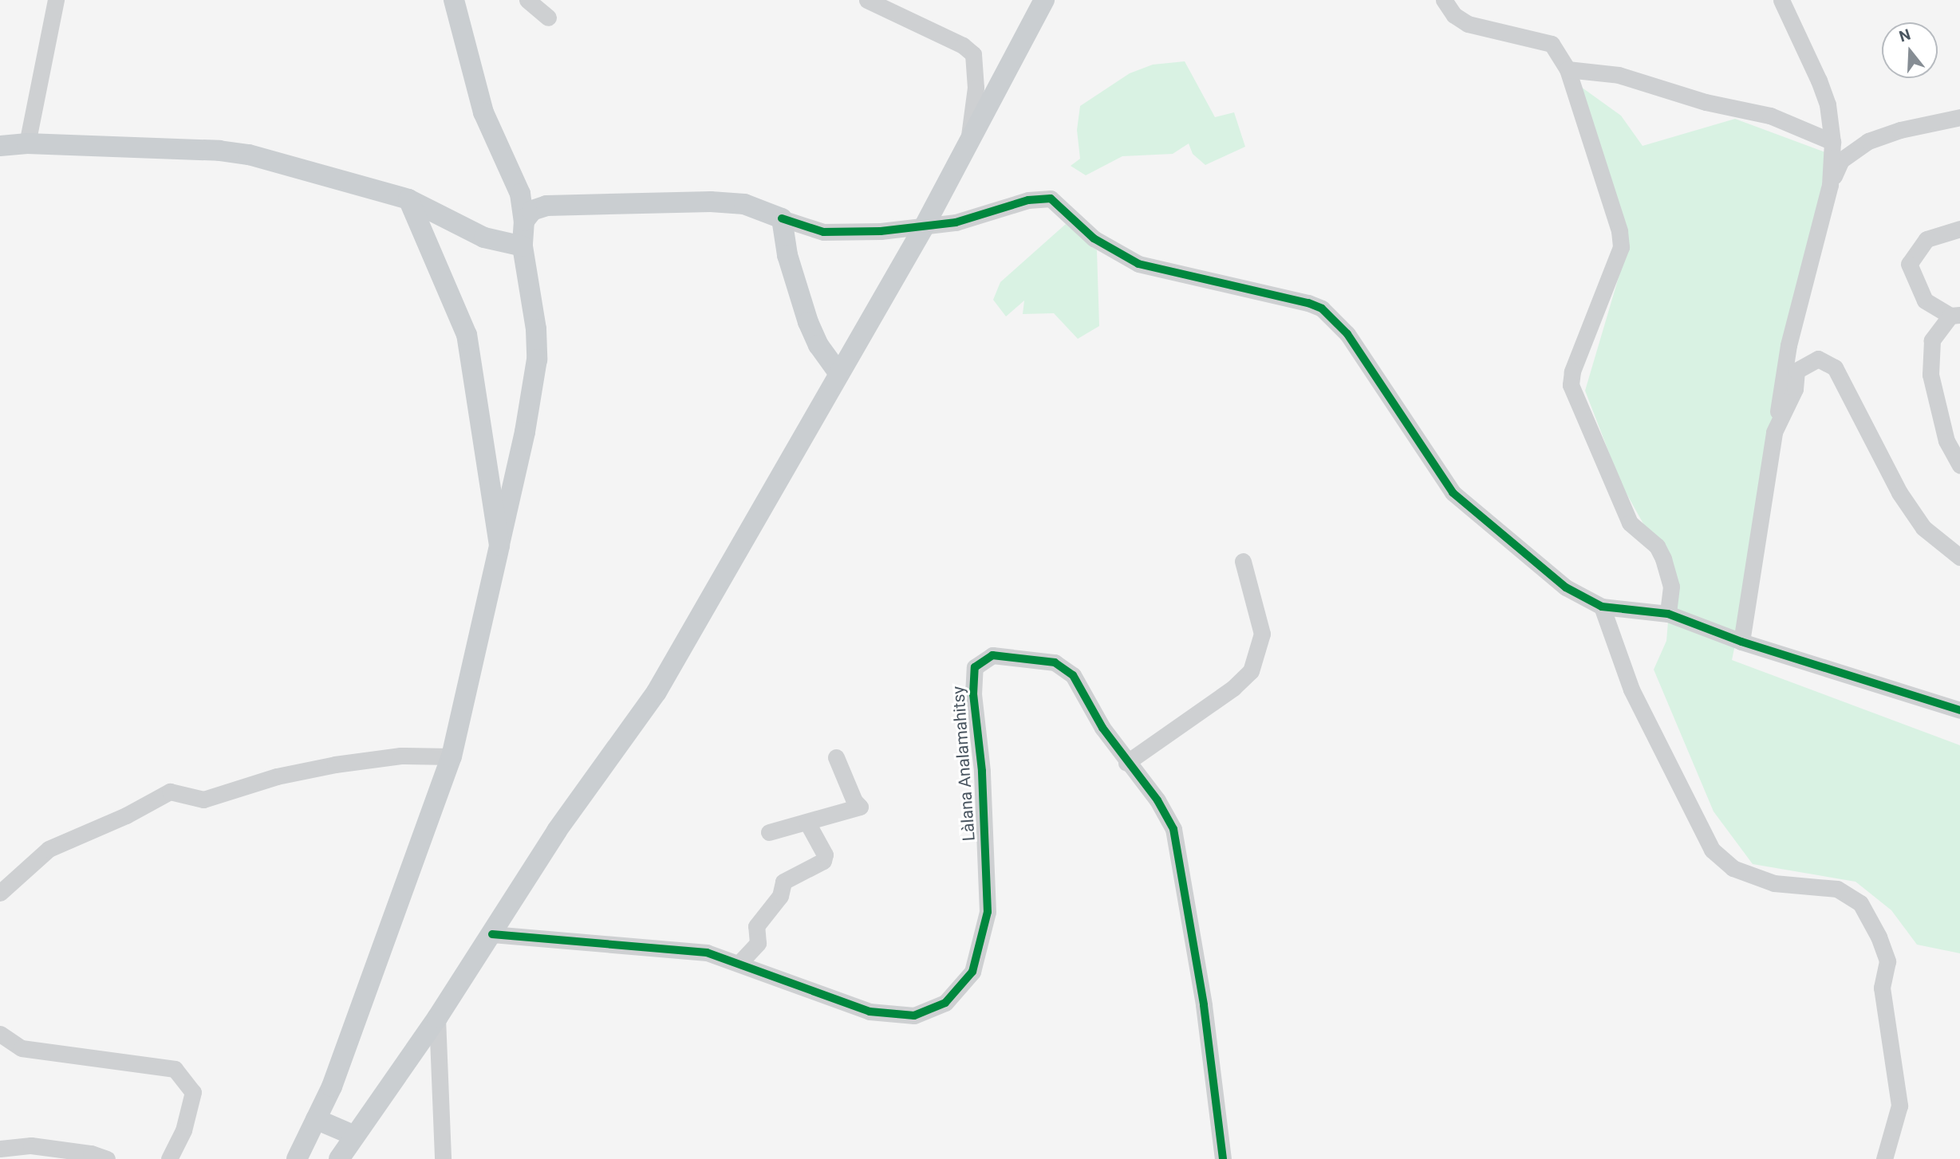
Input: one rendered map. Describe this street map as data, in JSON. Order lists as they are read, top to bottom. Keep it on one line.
{"streets":{"street":["Làlana Analamahitsy"]},"north":"top"}
